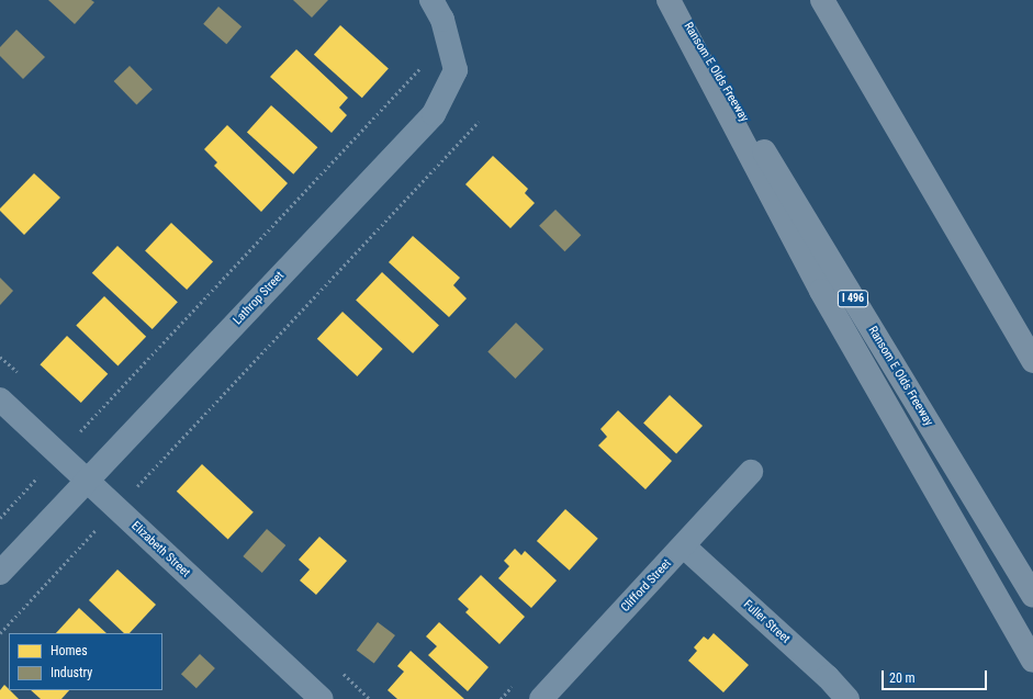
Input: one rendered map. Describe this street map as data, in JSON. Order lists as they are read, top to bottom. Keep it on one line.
{"streets":{"highway":["Ransom E Olds Freeway","I 496"],"street":["Lathrop Street","Elizabeth Street","Clifford Street","Fuller Street"]},"crossings":[["Lathrop Street","Elizabeth Street"],["Clifford Street","Fuller Street"]],"legend":["Homes","Industry"],"scale_bar":"20 m"}
